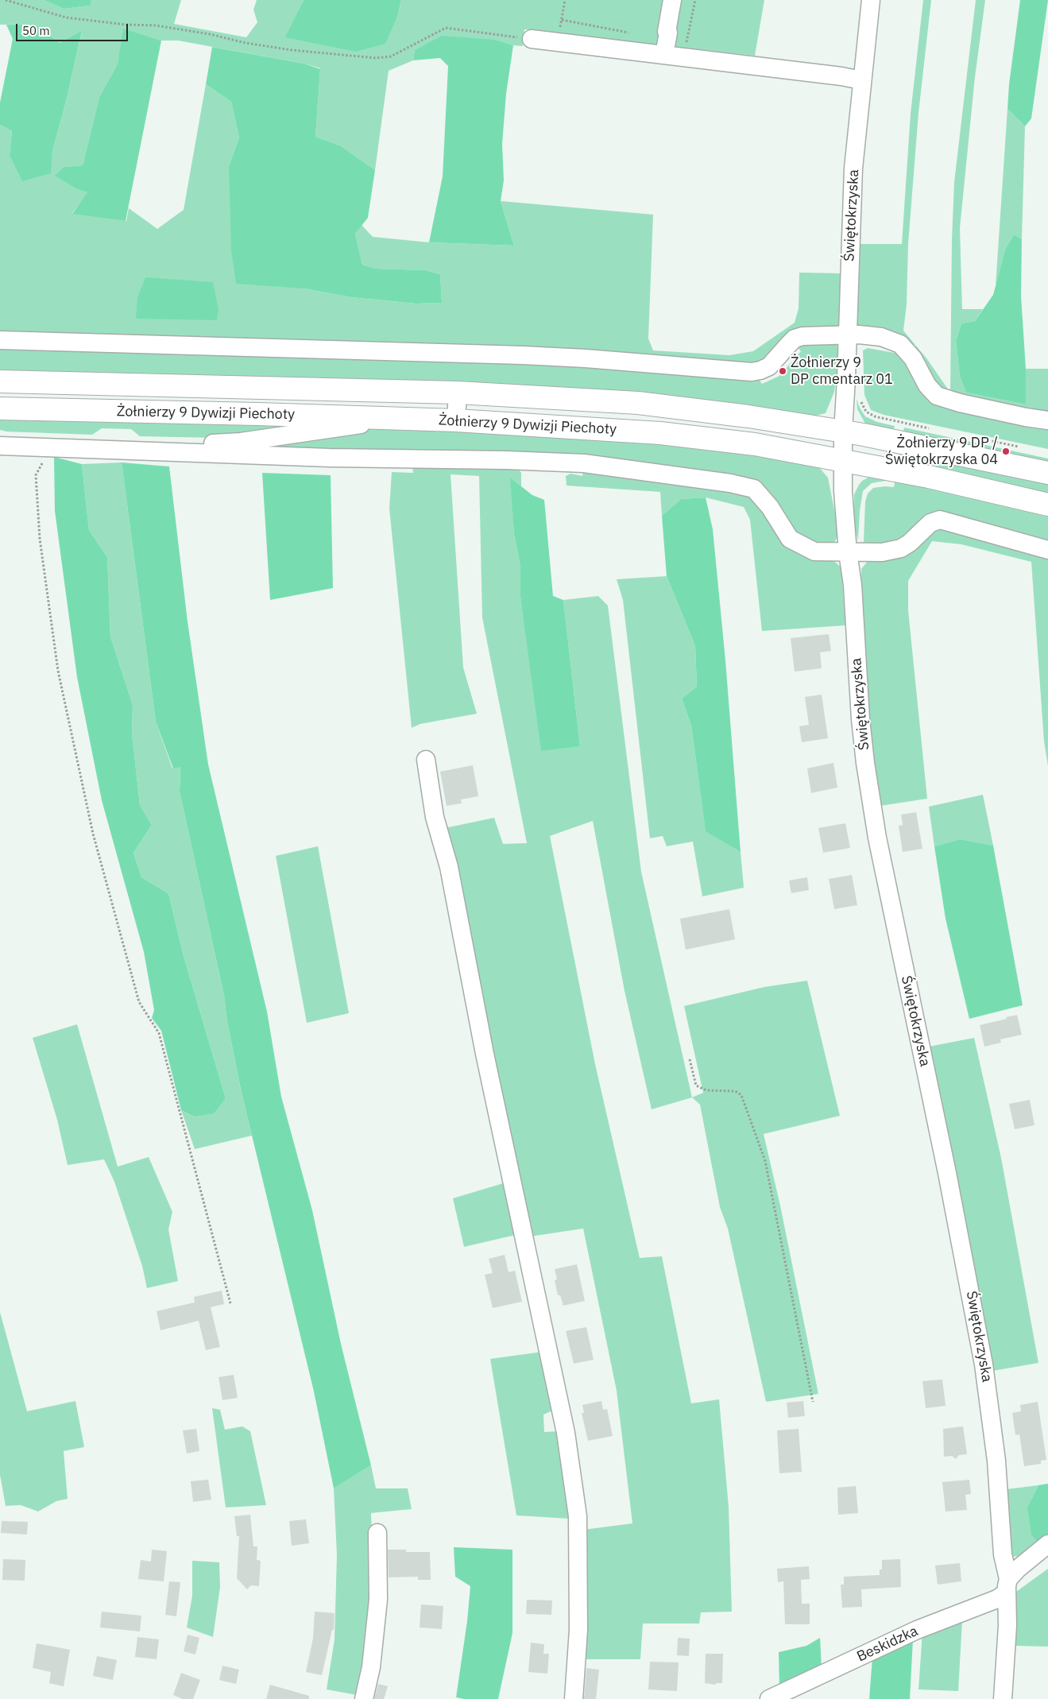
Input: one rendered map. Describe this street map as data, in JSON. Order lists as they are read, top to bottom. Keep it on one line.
{"streets":{"highway":["Żołnierzy 9 Dywizji Piechoty"],"street":["Świętokrzyska","Beskidzka"]},"crossings":[["Świętokrzyska","Żołnierzy 9 Dywizji Piechoty"],["Świętokrzyska","Beskidzka"]],"places":["Żołnierzy 9 DP cmentarz 01","Żołnierzy 9 DP / Świętokrzyska 04"],"scale_bar":"50 m"}
